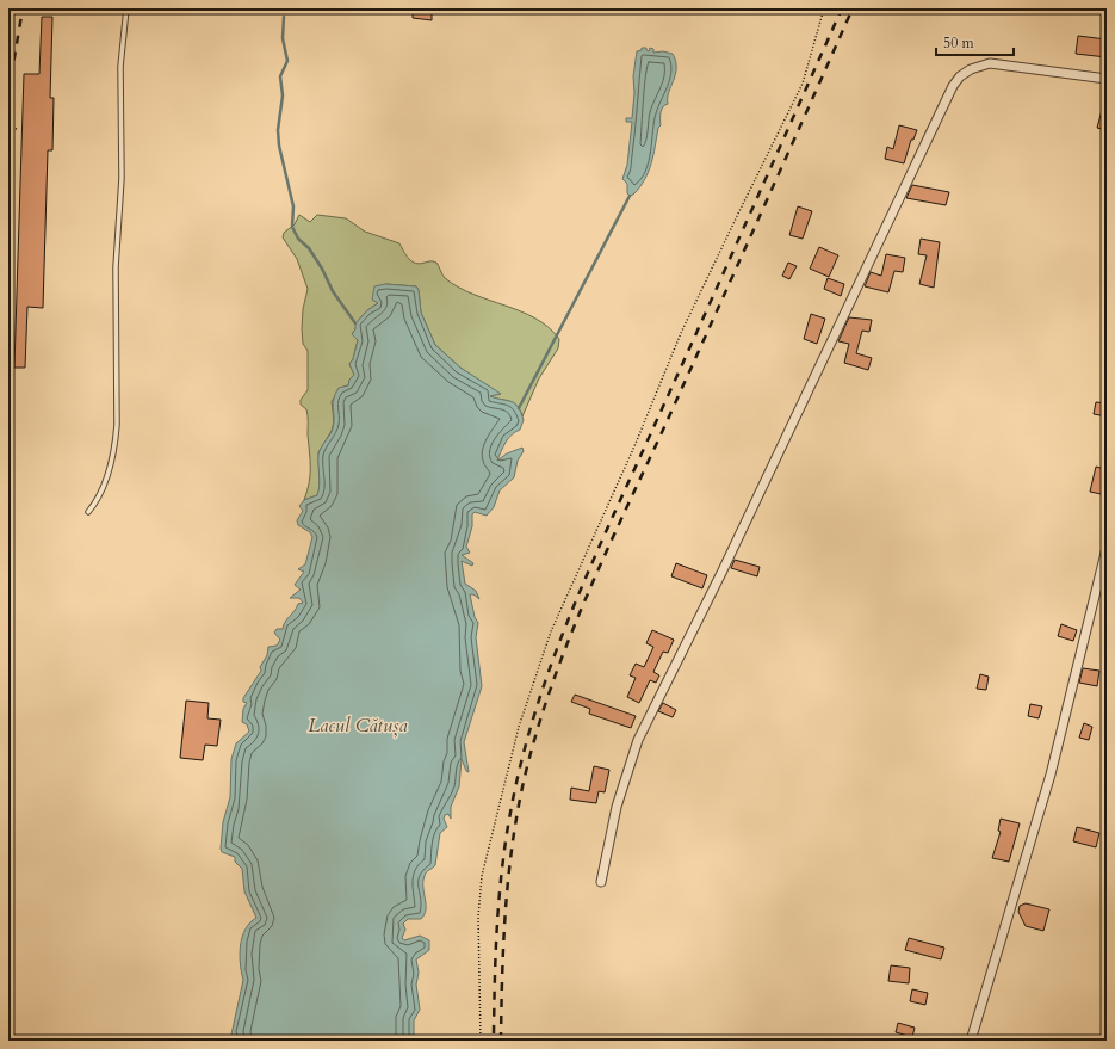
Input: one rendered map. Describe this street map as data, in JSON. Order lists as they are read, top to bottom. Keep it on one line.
{"water":["Lacul Cătușa"],"scale_bar":"50 m"}
